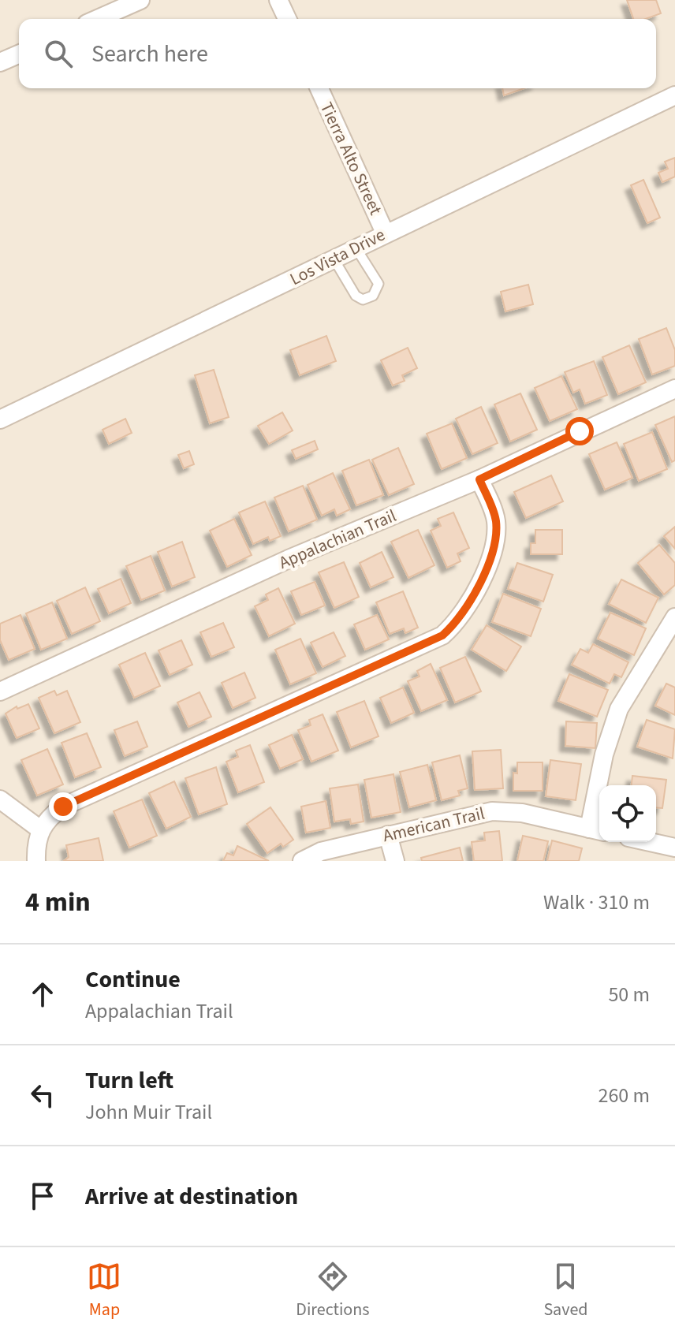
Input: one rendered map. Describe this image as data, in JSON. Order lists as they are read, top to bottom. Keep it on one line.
{"streets":{"street":["Tierra Alto Street","Los Vista Drive","Appalachian Trail","American Trail"]},"crossings":[["Tierra Alto Street","Los Vista Drive"]],"page":{"search":"Search here","heading":["4 min","Walk · 310 m"],"list":[["Continue","Appalachian Trail","50 m"],["Turn left","John Muir Trail","260 m"],"Arrive at destination"],"nav":["Map","Directions","Saved"]}}
